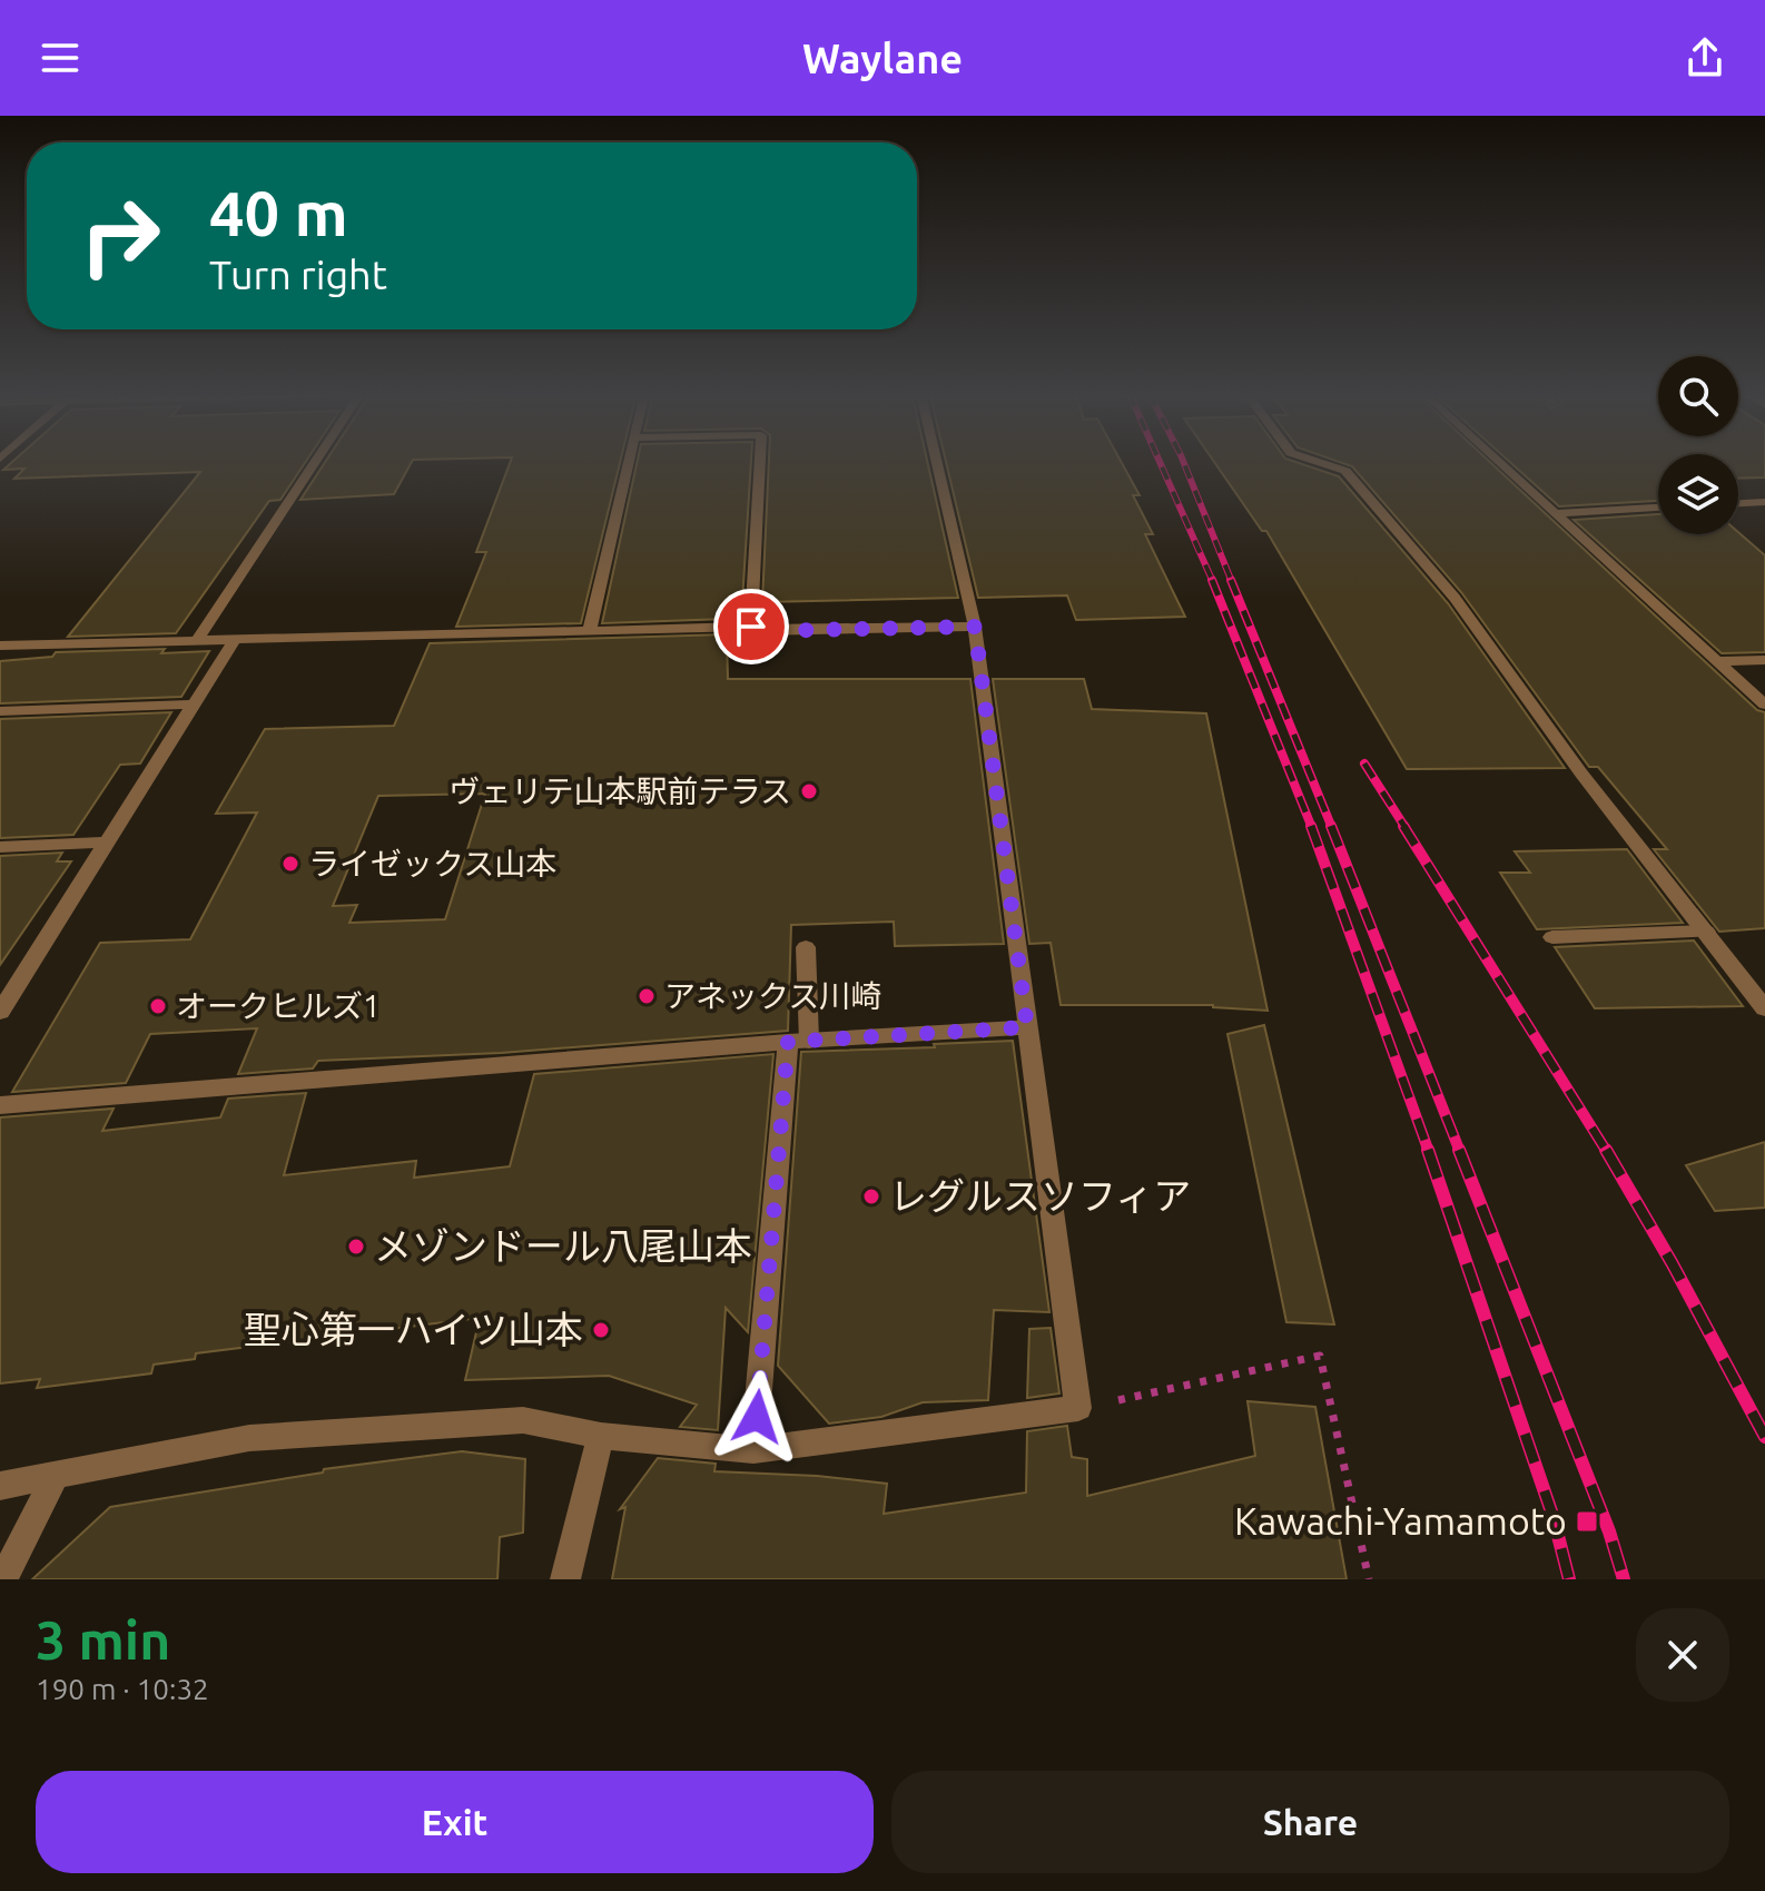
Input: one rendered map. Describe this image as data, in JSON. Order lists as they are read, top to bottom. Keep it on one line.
{"places":{"other":["ヴェリテ山本駅前テラス","ライゼックス山本","アネックス川崎","オークヒルズ1","レグルスソフィア","メゾンドール八尾山本","聖心第一ハイツ山本"],"transit":["Kawachi-Yamamoto"]},"page":{"header":"Waylane","turn":["40 m","Turn right"],"heading":["3 min","190 m · 10:32"],"buttons":["Exit","Share"]}}
